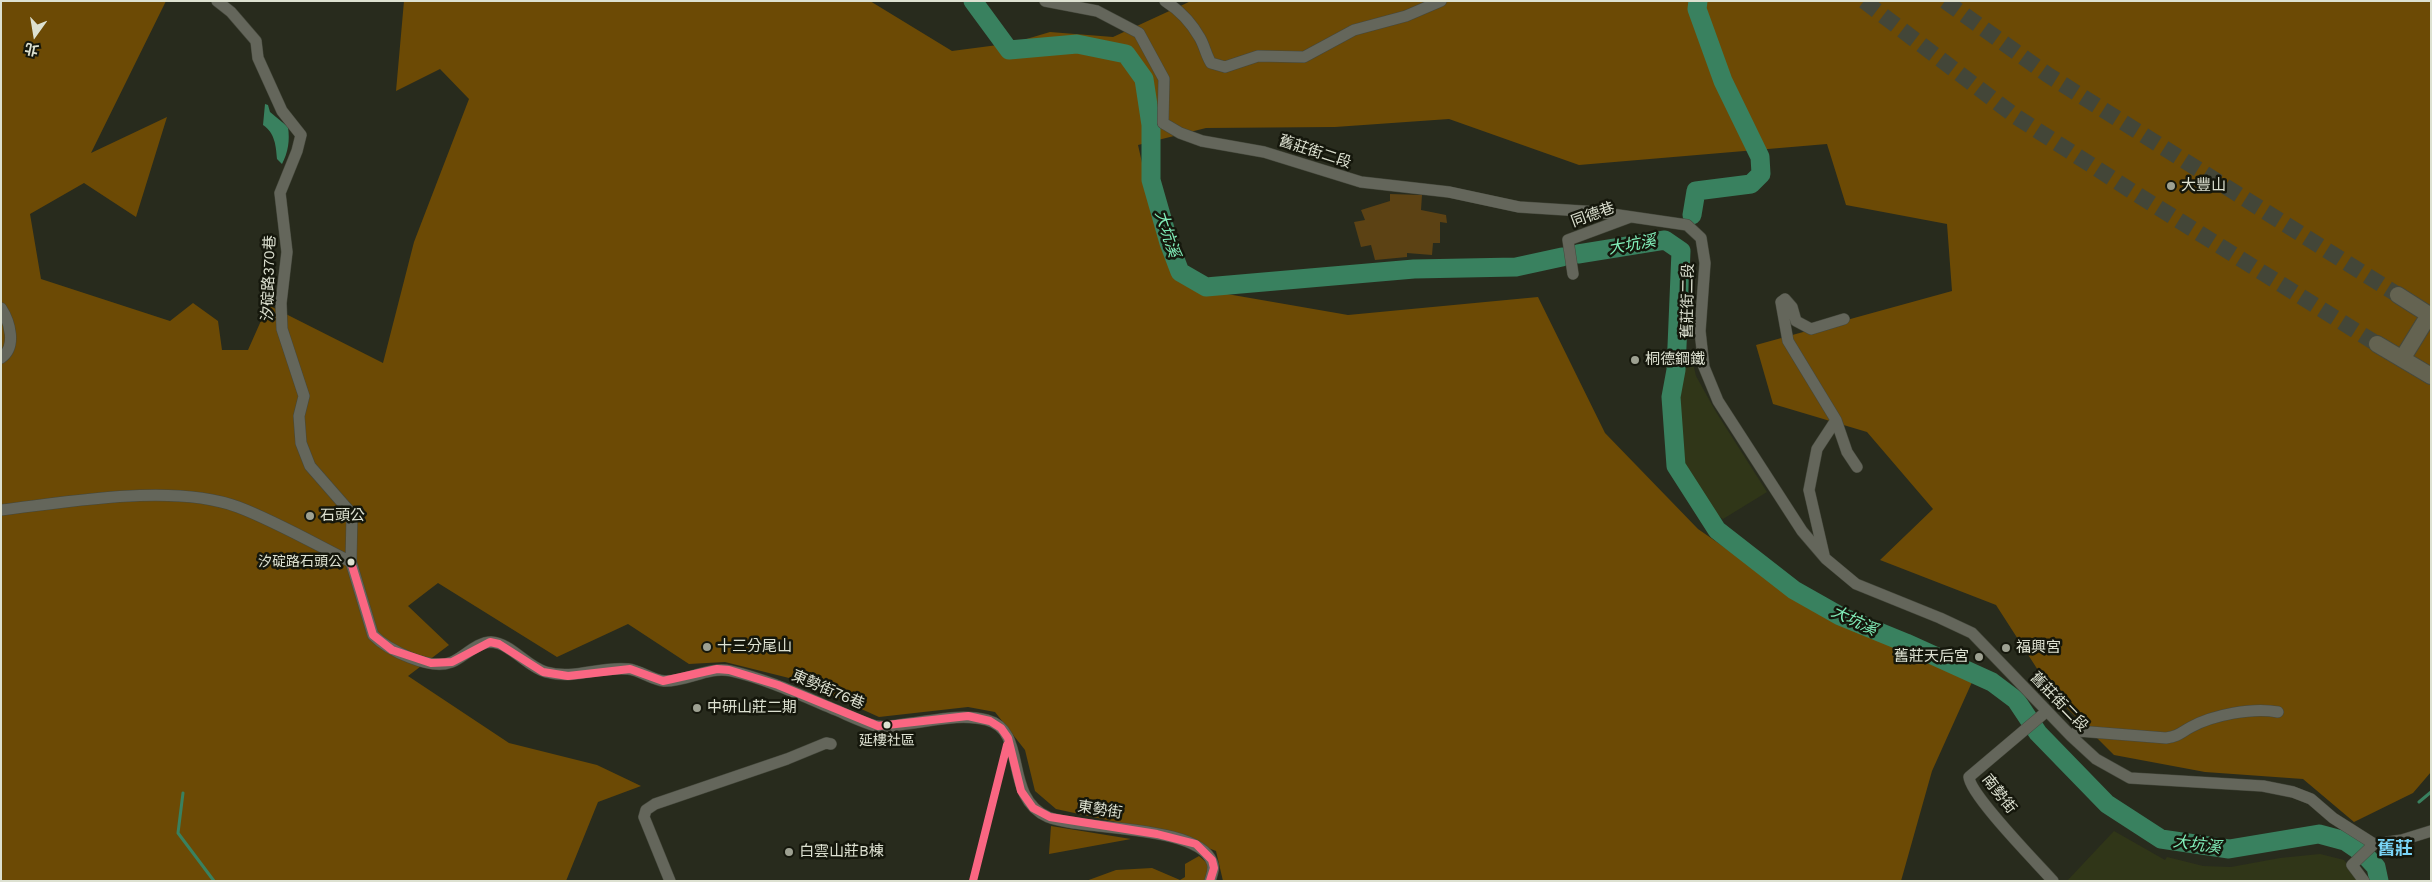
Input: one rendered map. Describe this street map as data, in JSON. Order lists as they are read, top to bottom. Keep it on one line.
{"streets":{"street":["舊莊街二段","同德巷","汐碇路370巷","東勢街76巷","南勢街","東勢街"]},"crossings":[["舊莊街二段","同德巷"],["舊莊街二段","南勢街"],["汐碇路370巷","東勢街76巷"],["東勢街76巷","東勢街"]],"districts":["舊莊"],"water":["大坑溪"],"places":["大豐山","桐德鋼鐵","石頭公","汐碇路石頭公","十三分尾山","福興宮","舊莊天后宮","中研山莊二期","延樓社區","白雲山莊B棟"],"north":"bottom"}
